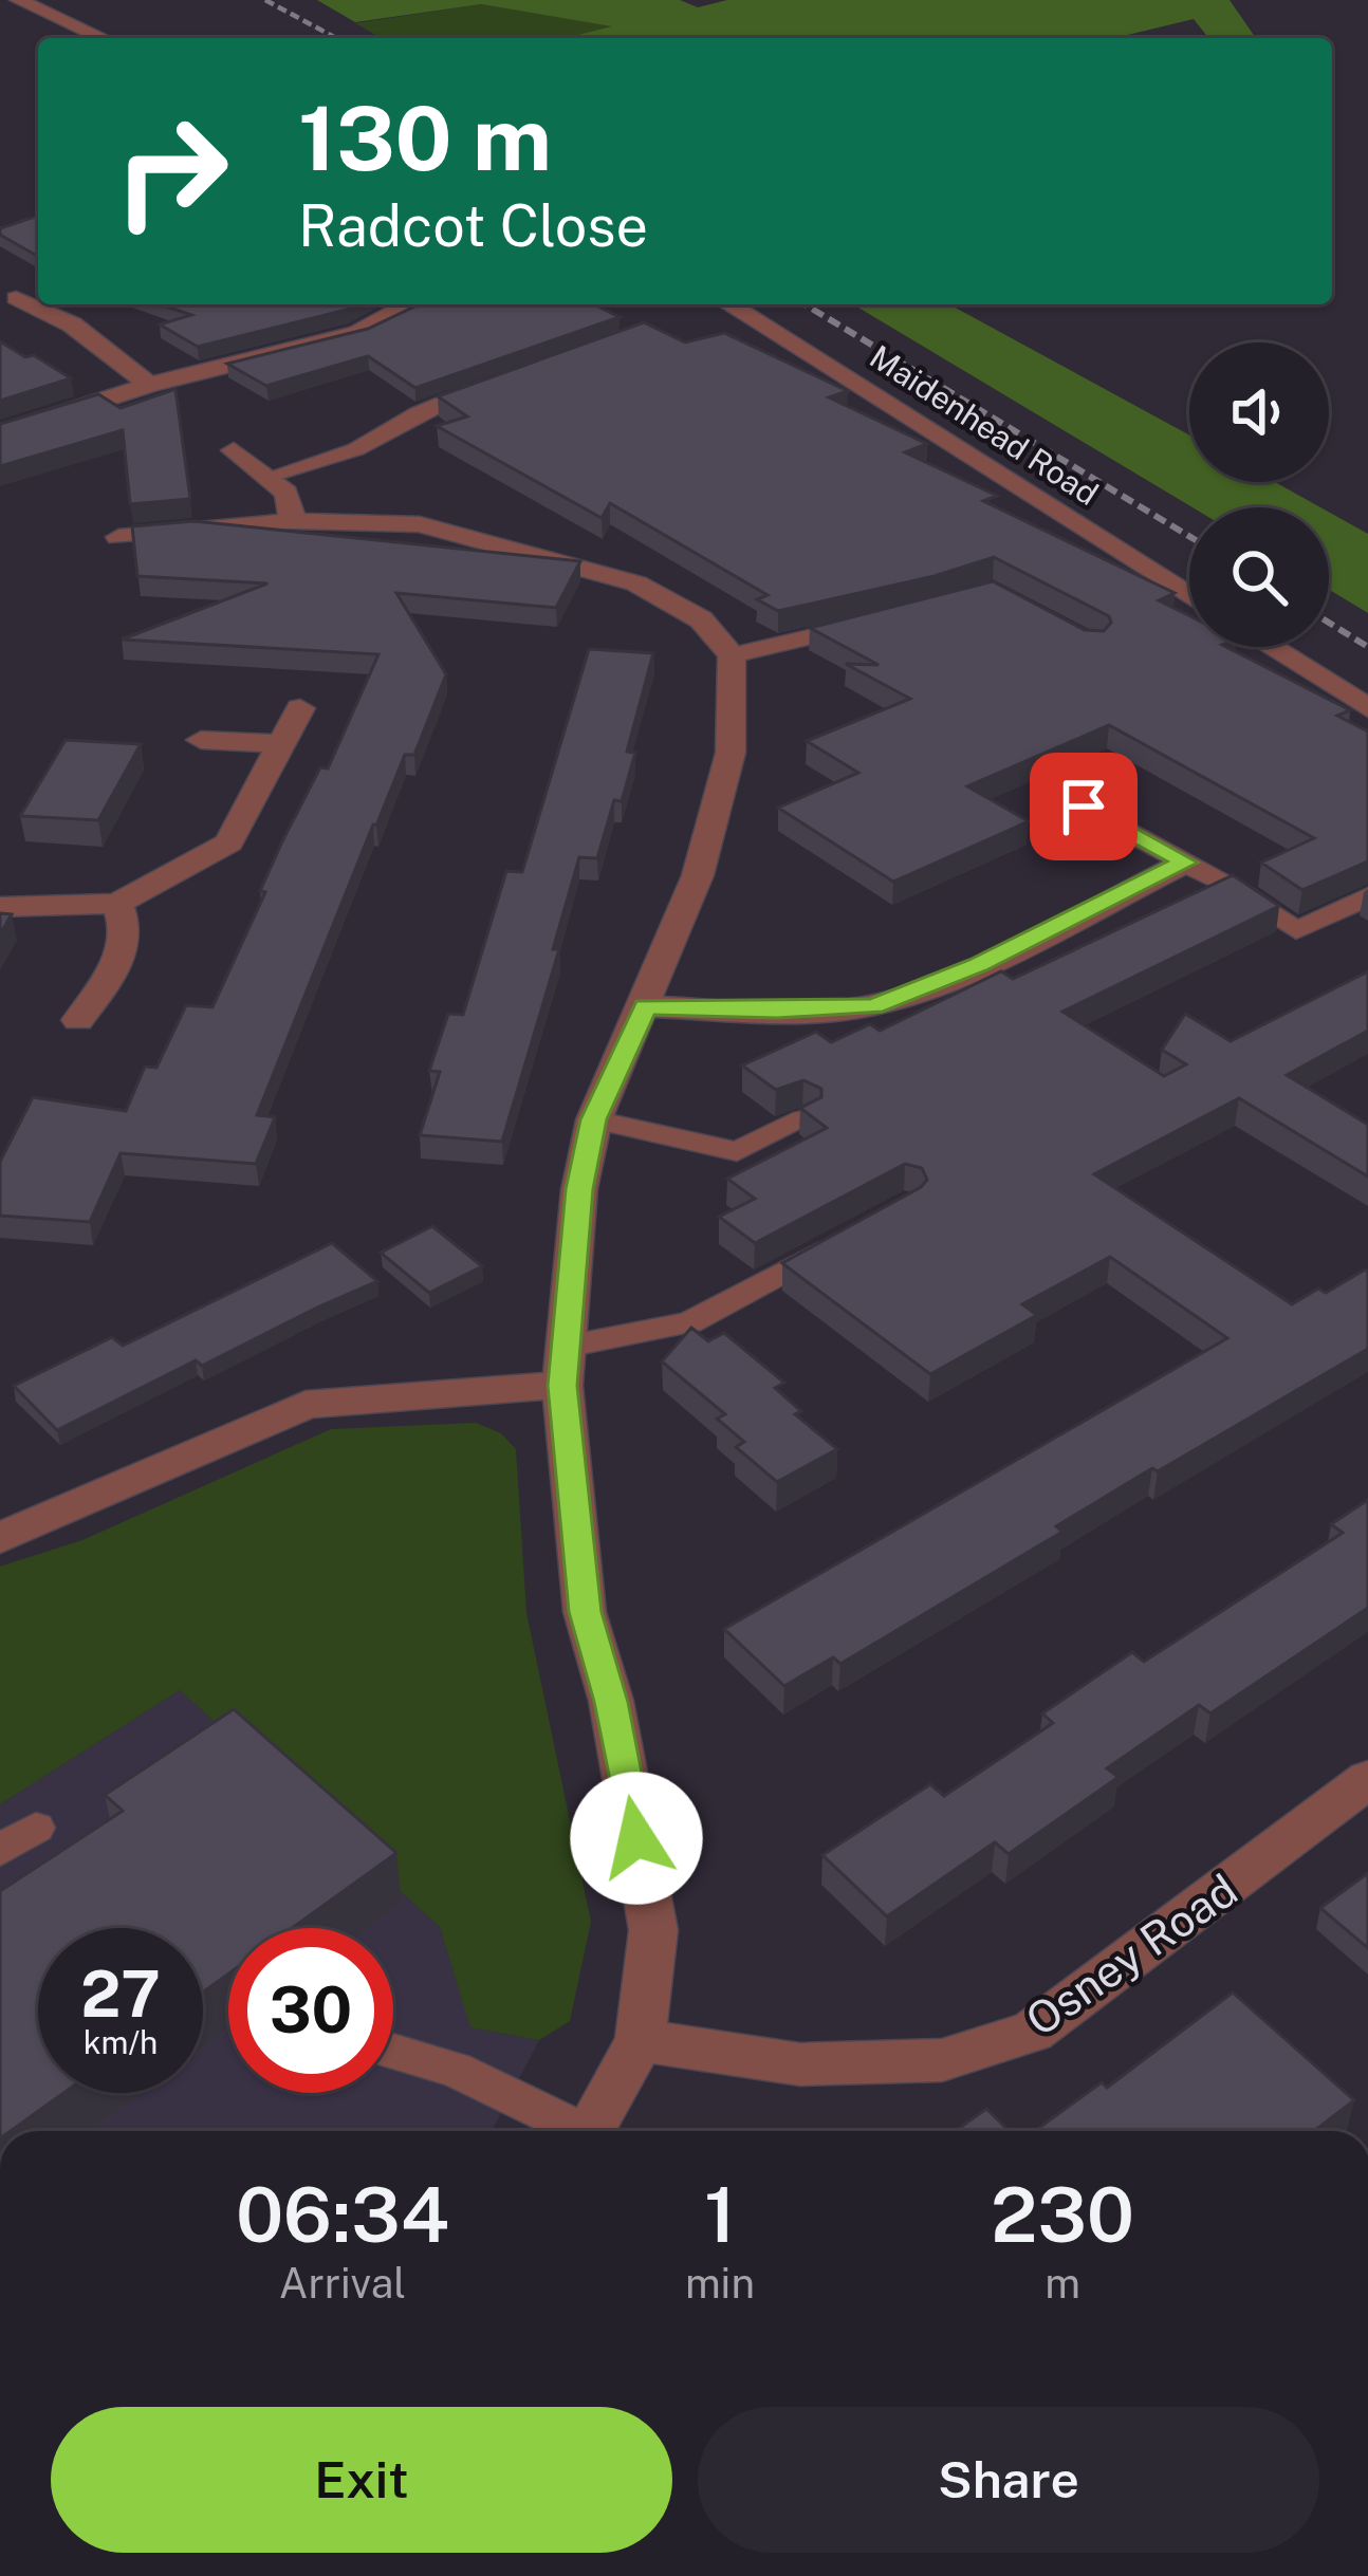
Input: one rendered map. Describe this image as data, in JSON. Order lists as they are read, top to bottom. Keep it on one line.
{"streets":{"street":["Maidenhead Road","Osney Road"]},"page":{"turn":["130 m","Radcot Close"],"speed":"27 km/h","limit":"30","eta":["06:34","Arrival","1","min","230","m"],"buttons":["Exit","Share"]}}
